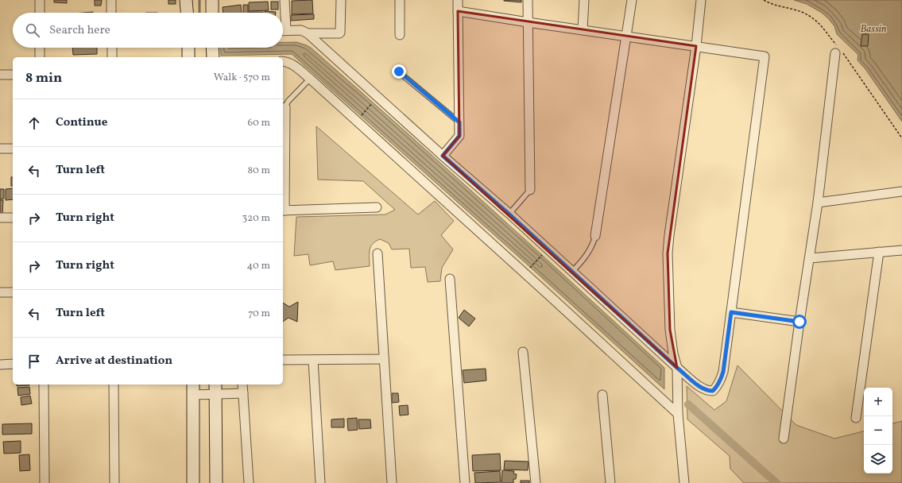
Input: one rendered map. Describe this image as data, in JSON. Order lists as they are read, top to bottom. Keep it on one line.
{"water":["Bassin"],"page":{"search":"Search here","heading":["8 min","Walk · 570 m"],"list":[["Continue","60 m"],["Turn left","80 m"],["Turn right","320 m"],["Turn right","40 m"],["Turn left","70 m"],"Arrive at destination"],"map_buttons":["+","−"]}}
